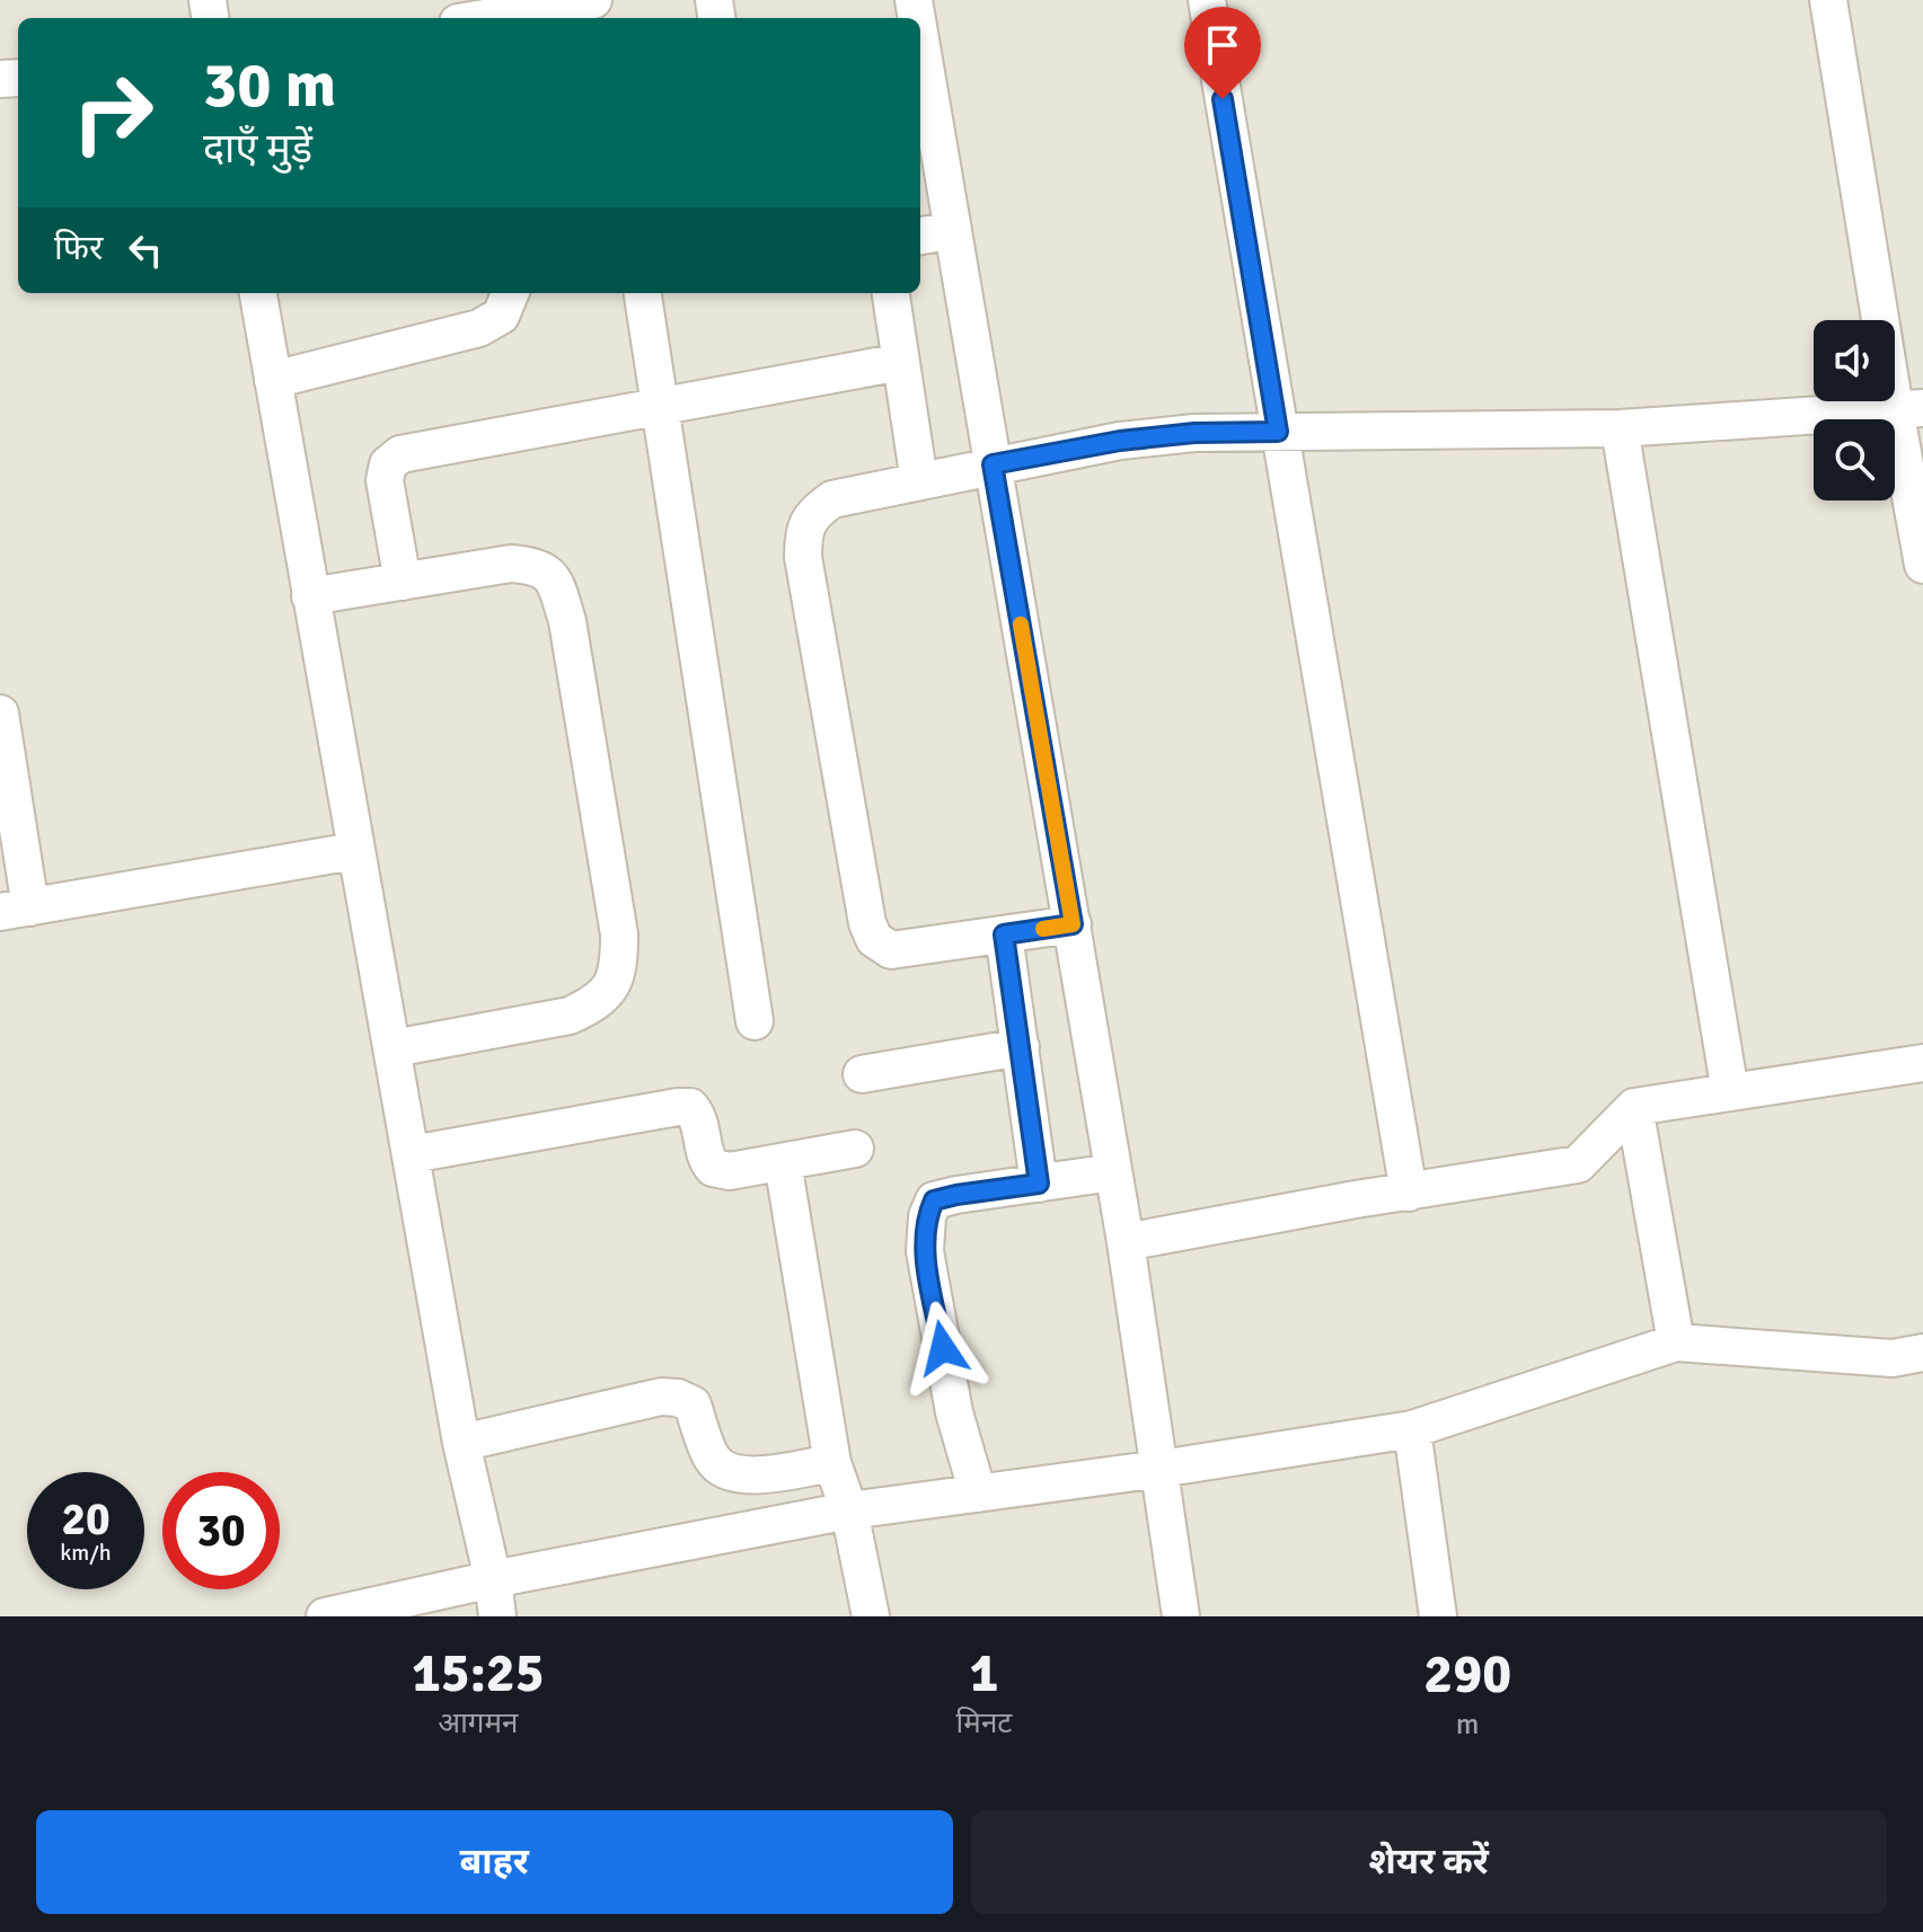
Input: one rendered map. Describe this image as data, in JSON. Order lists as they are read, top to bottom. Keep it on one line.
{"page":{"turn":["30 m","दाएँ मुड़ें"],"then":"फिर","speed":"20 km/h","limit":"30","eta":["15:25","आगमन","1","मिनट","290","m"],"buttons":["बाहर","शेयर करें"]}}
